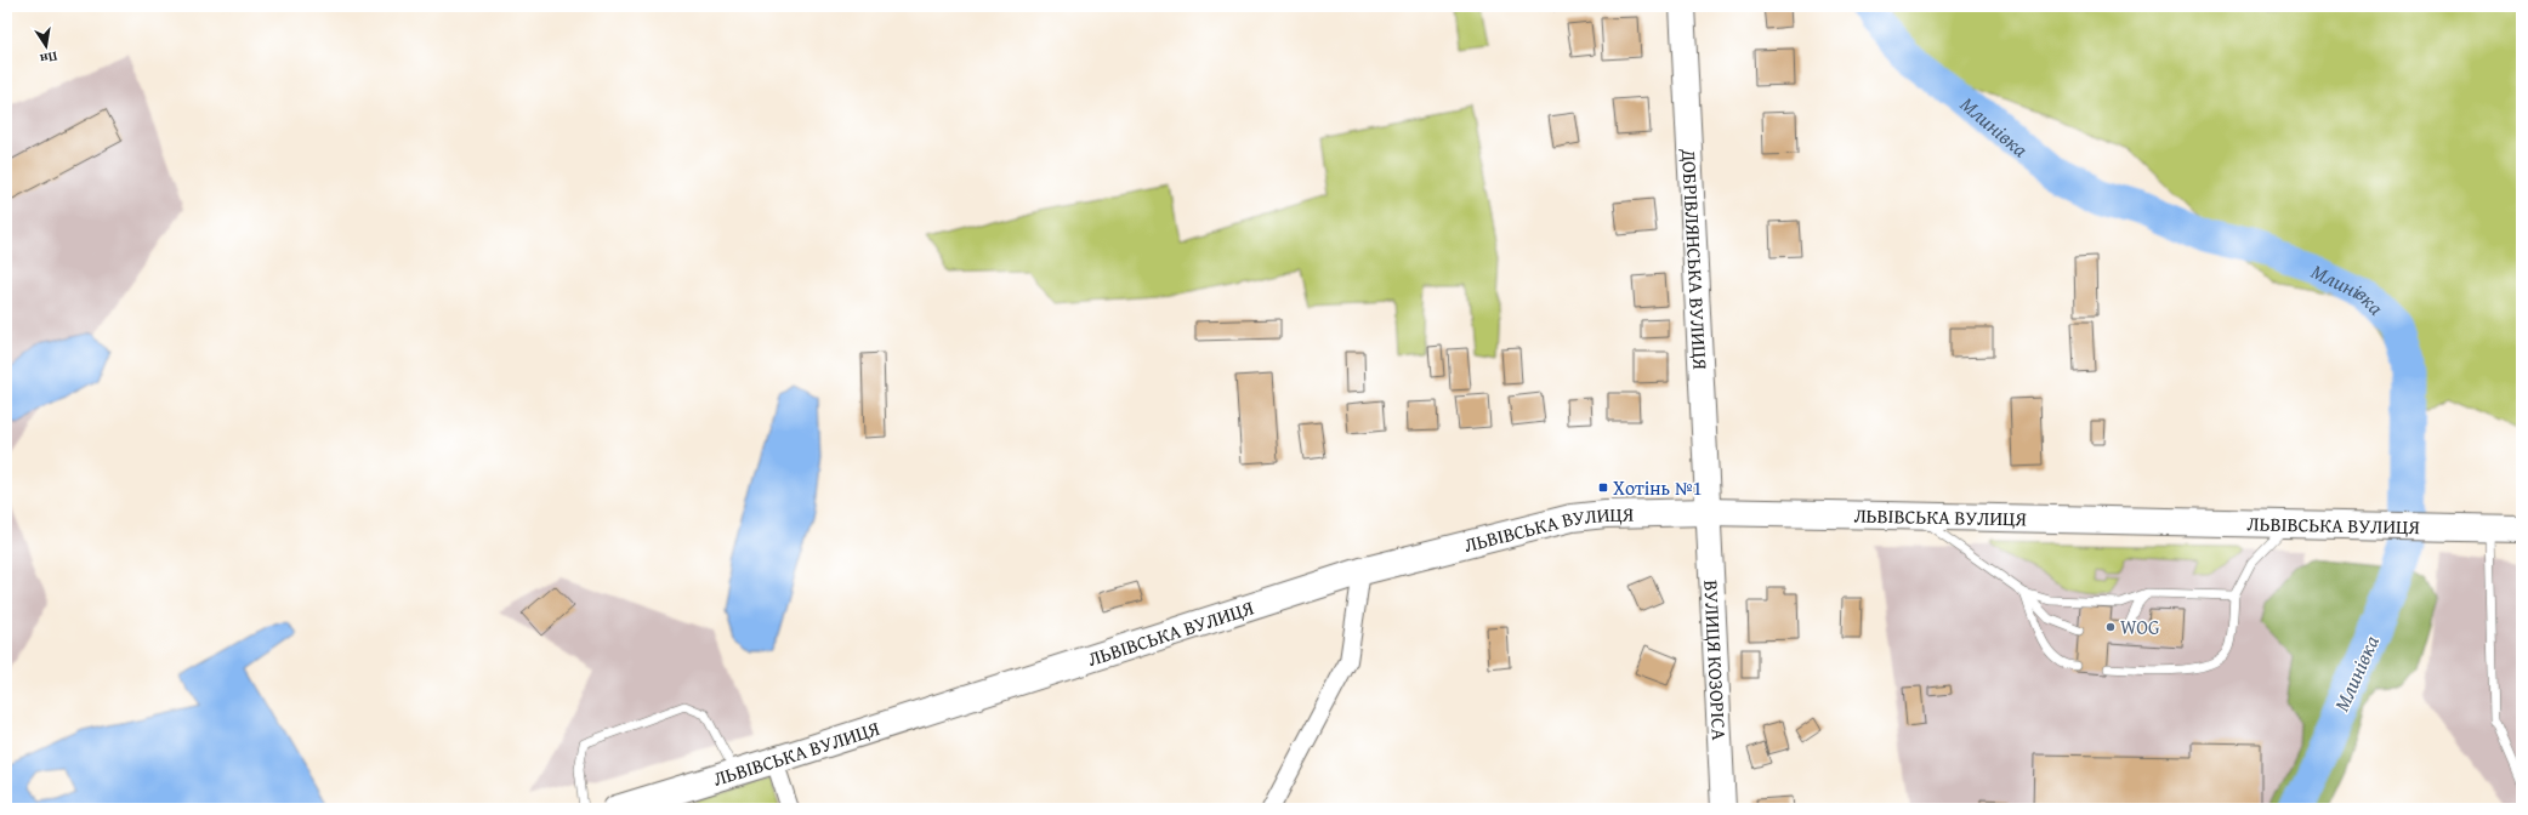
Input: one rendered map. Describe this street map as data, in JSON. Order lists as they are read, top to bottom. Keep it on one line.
{"streets":{"main road":["ЛЬВІВСЬКА ВУЛИЦЯ"],"street":["ДОБРІВЛЯНСЬКА ВУЛИЦЯ","ВУЛИЦЯ КОЗОРІСА"]},"crossings":[["ДОБРІВЛЯНСЬКА ВУЛИЦЯ","ЛЬВІВСЬКА ВУЛИЦЯ"],["ДОБРІВЛЯНСЬКА ВУЛИЦЯ","ВУЛИЦЯ КОЗОРІСА"],["ЛЬВІВСЬКА ВУЛИЦЯ","ВУЛИЦЯ КОЗОРІСА"]],"water":["Млинівка"],"places":{"transit":["Хотінь №1"],"other":["WOG"]},"north":"bottom"}
